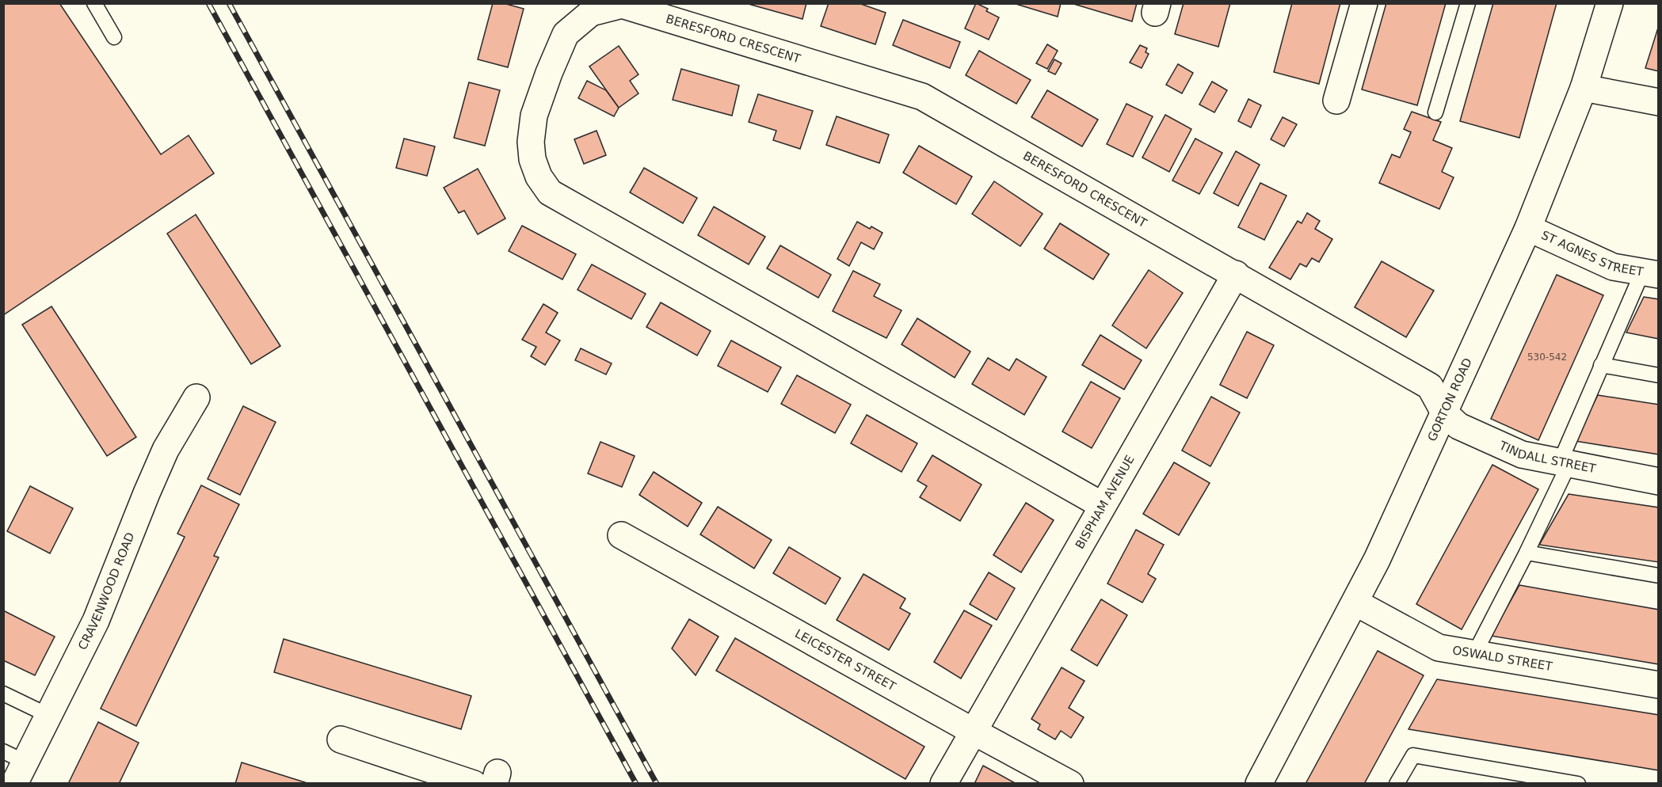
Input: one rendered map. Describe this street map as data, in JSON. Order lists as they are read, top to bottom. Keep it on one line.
{"streets":{"street":["BERESFORD CRESCENT","ST AGNES STREET","GORTON ROAD","TINDALL STREET","BISPHAM AVENUE","CRAVENWOOD ROAD","OSWALD STREET","LEICESTER STREET"]},"crossings":[["BERESFORD CRESCENT","GORTON ROAD"],["BERESFORD CRESCENT","TINDALL STREET"],["BERESFORD CRESCENT","BISPHAM AVENUE"],["ST AGNES STREET","GORTON ROAD"],["GORTON ROAD","TINDALL STREET"],["GORTON ROAD","OSWALD STREET"],["BISPHAM AVENUE","LEICESTER STREET"]],"house_numbers":["530-542"]}
